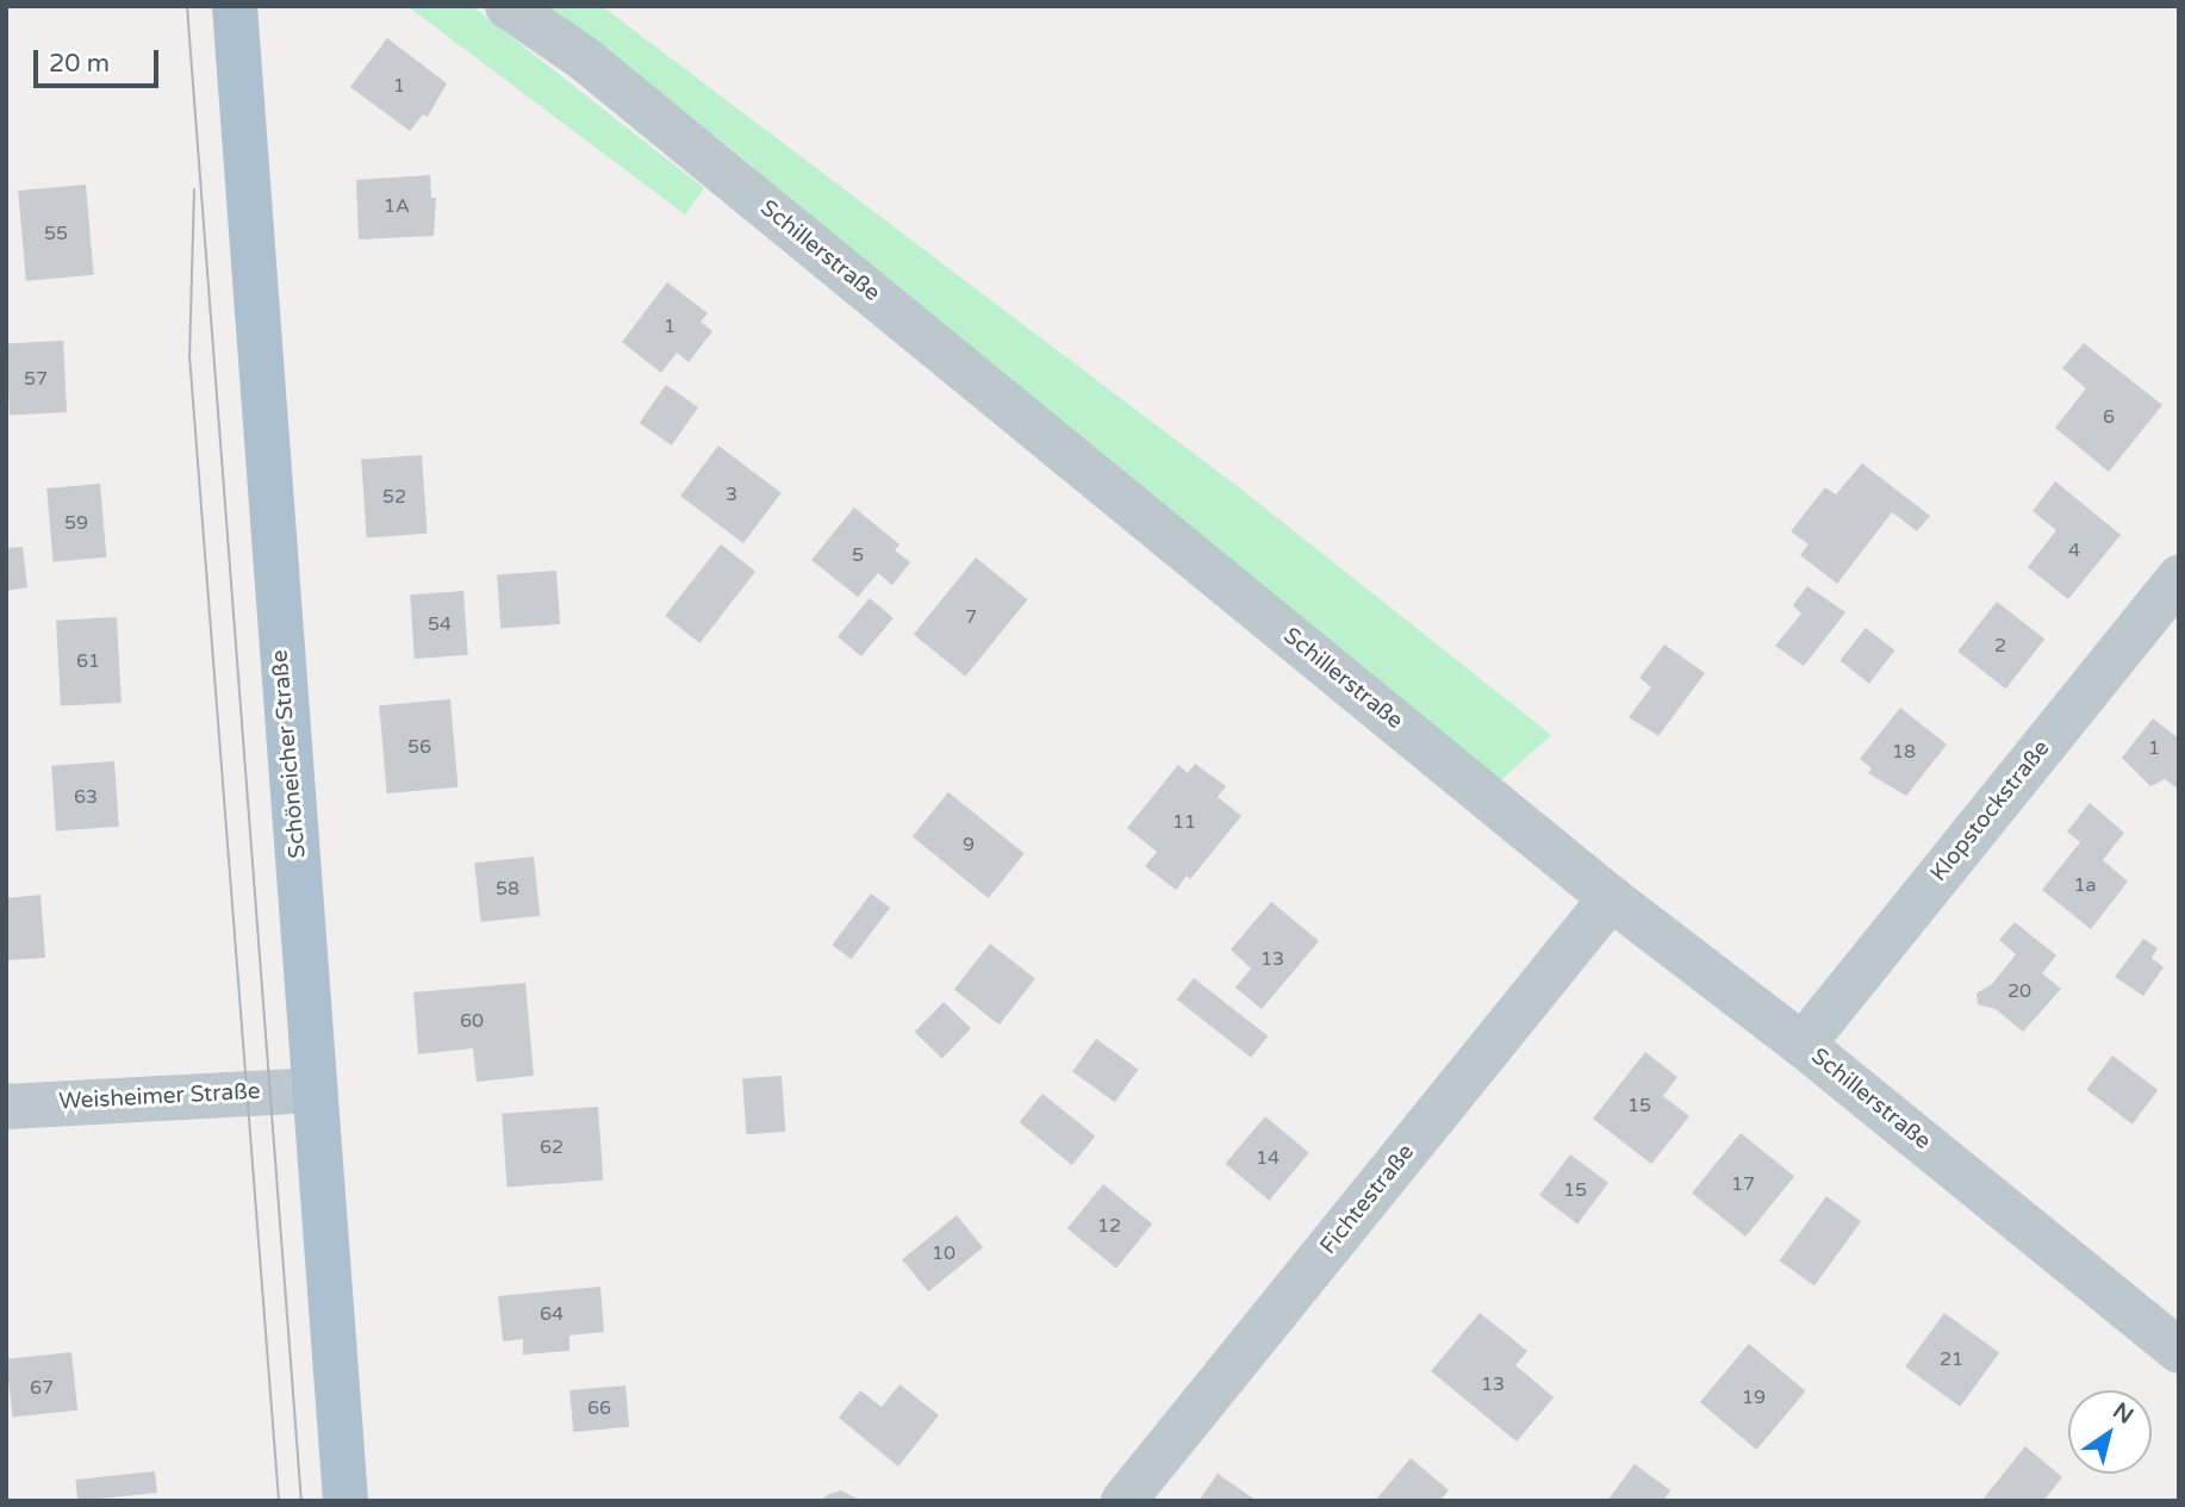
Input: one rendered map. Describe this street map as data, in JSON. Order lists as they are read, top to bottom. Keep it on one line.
{"streets":{"main road":["Schöneicher Straße"],"street":["Schillerstraße","Klopstockstraße","Weisheimer Straße","Fichtestraße"]},"crossings":[["Schillerstraße","Klopstockstraße"],["Schillerstraße","Fichtestraße"],["Schöneicher Straße","Weisheimer Straße"]],"house_numbers":["1","1A","55","1","57","6","3","52","59","4","5","7","54","2","61","56","1","18","63","11","9","1a","58","13","20","60","15","62","14","17","15","12","10","64","21","13","67","19","66"],"scale_bar":"20 m","north":"top right"}
